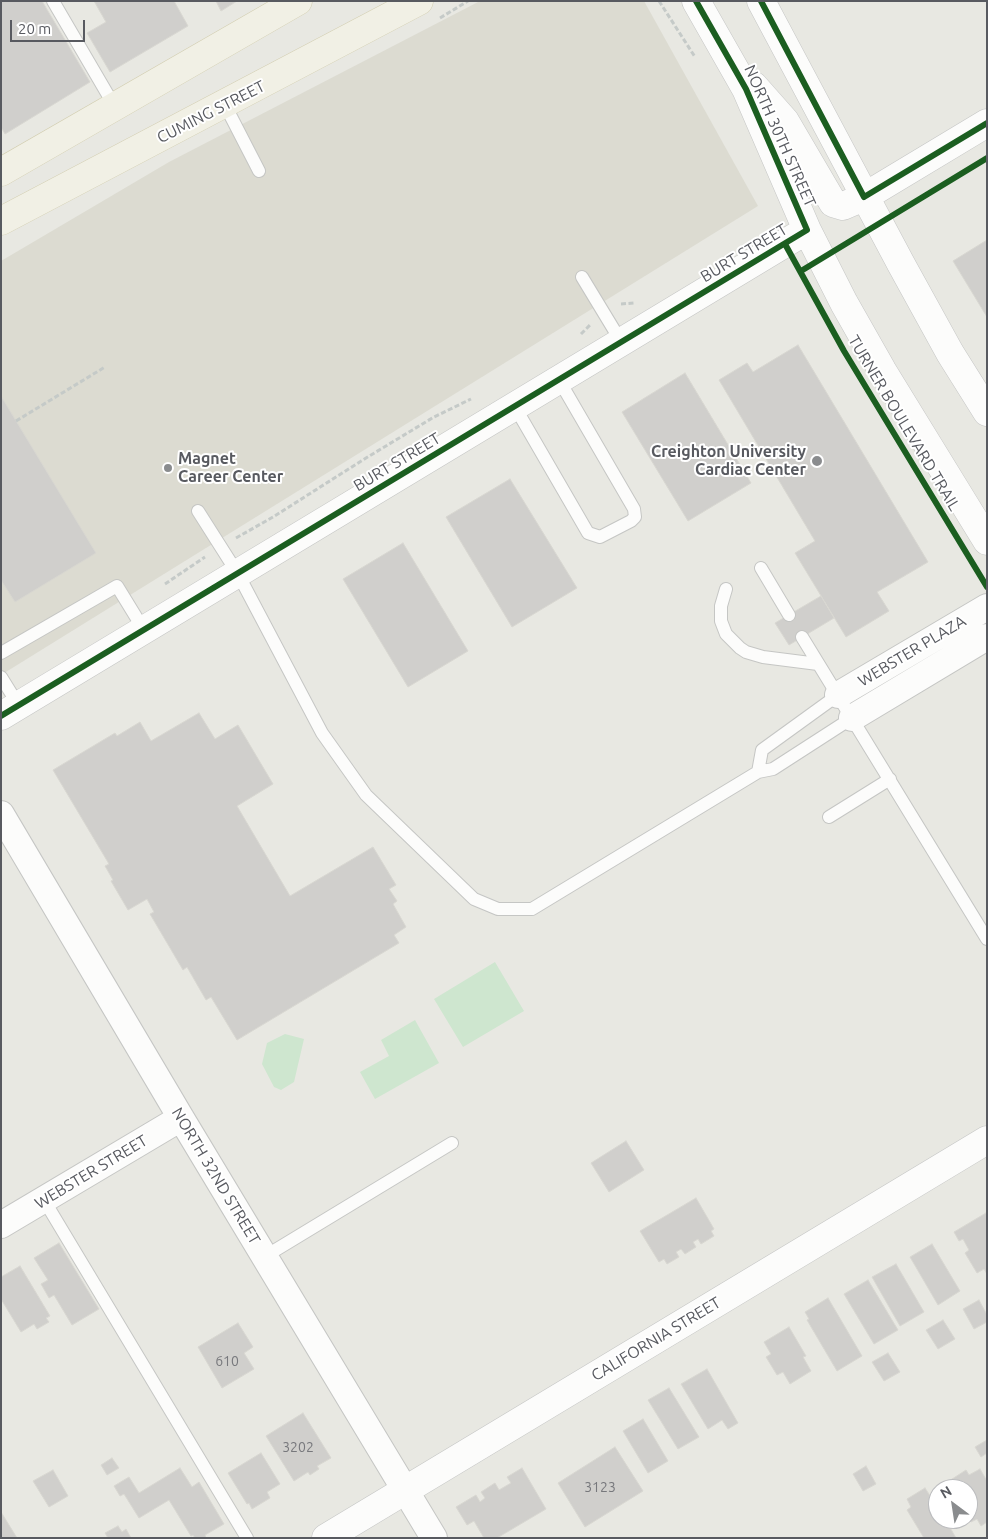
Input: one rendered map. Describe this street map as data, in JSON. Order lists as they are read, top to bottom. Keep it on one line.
{"streets":{"main road":["CUMING STREET"],"street":["NORTH 30TH STREET","BURT STREET","WEBSTER PLAZA","WEBSTER STREET","NORTH 32ND STREET","CALIFORNIA STREET"],"cycle path":["TURNER BOULEVARD TRAIL"]},"crossings":[["NORTH 30TH STREET","BURT STREET"],["WEBSTER STREET","NORTH 32ND STREET"],["NORTH 32ND STREET","CALIFORNIA STREET"]],"places":["Creighton University Cardiac Center","Magnet Career Center"],"house_numbers":["610","3202","3123"],"scale_bar":"20 m","north":"top left"}
